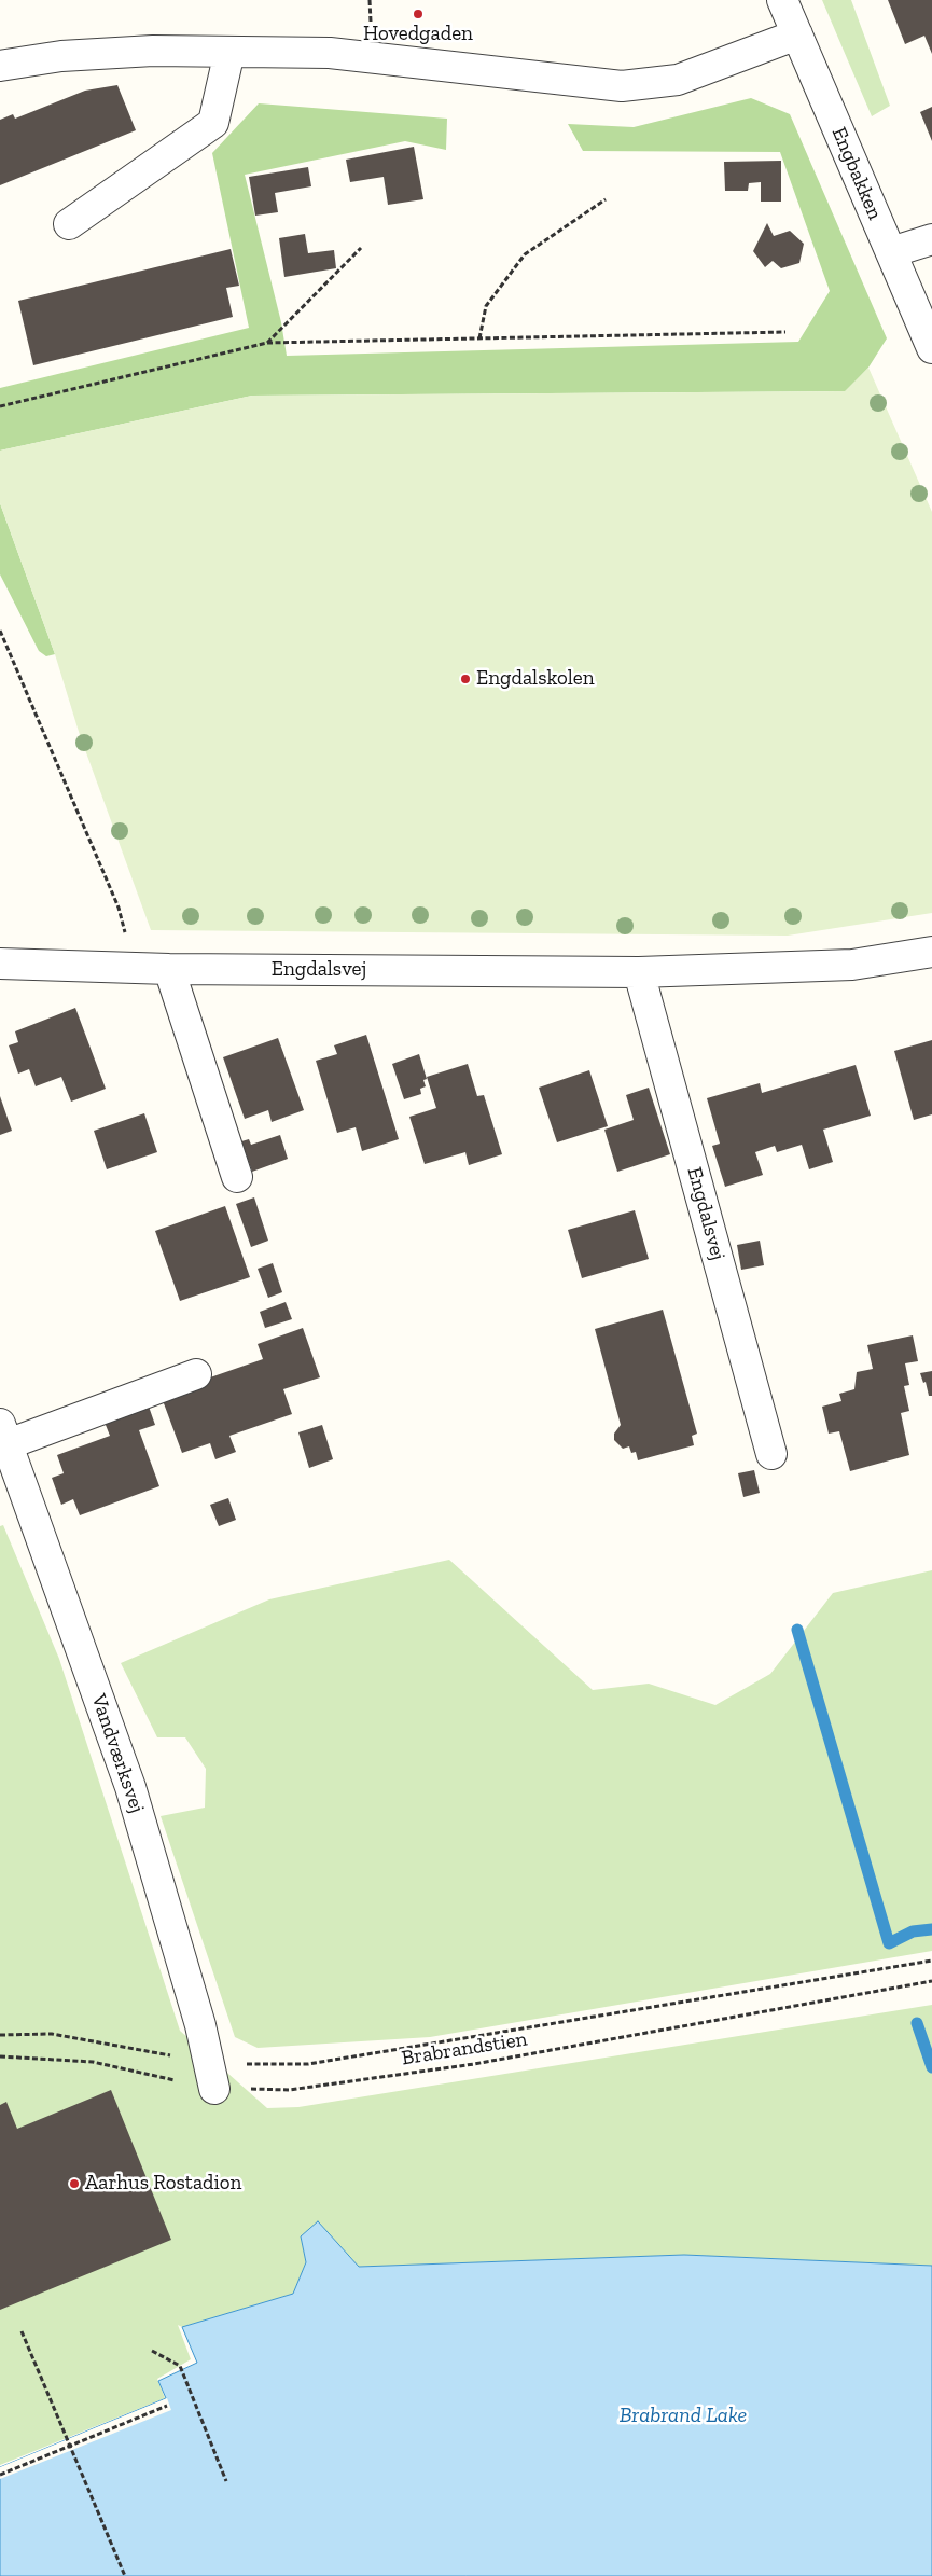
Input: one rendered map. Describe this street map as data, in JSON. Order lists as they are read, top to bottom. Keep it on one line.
{"streets":{"street":["Engbakken","Engdalsvej","Vandværksvej"],"path":["Brabrandstien"]},"crossings":[["Vandværksvej","Brabrandstien"]],"water":["Brabrand Lake"],"places":["Hovedgaden","Engdalskolen","Aarhus Rostadion"]}
